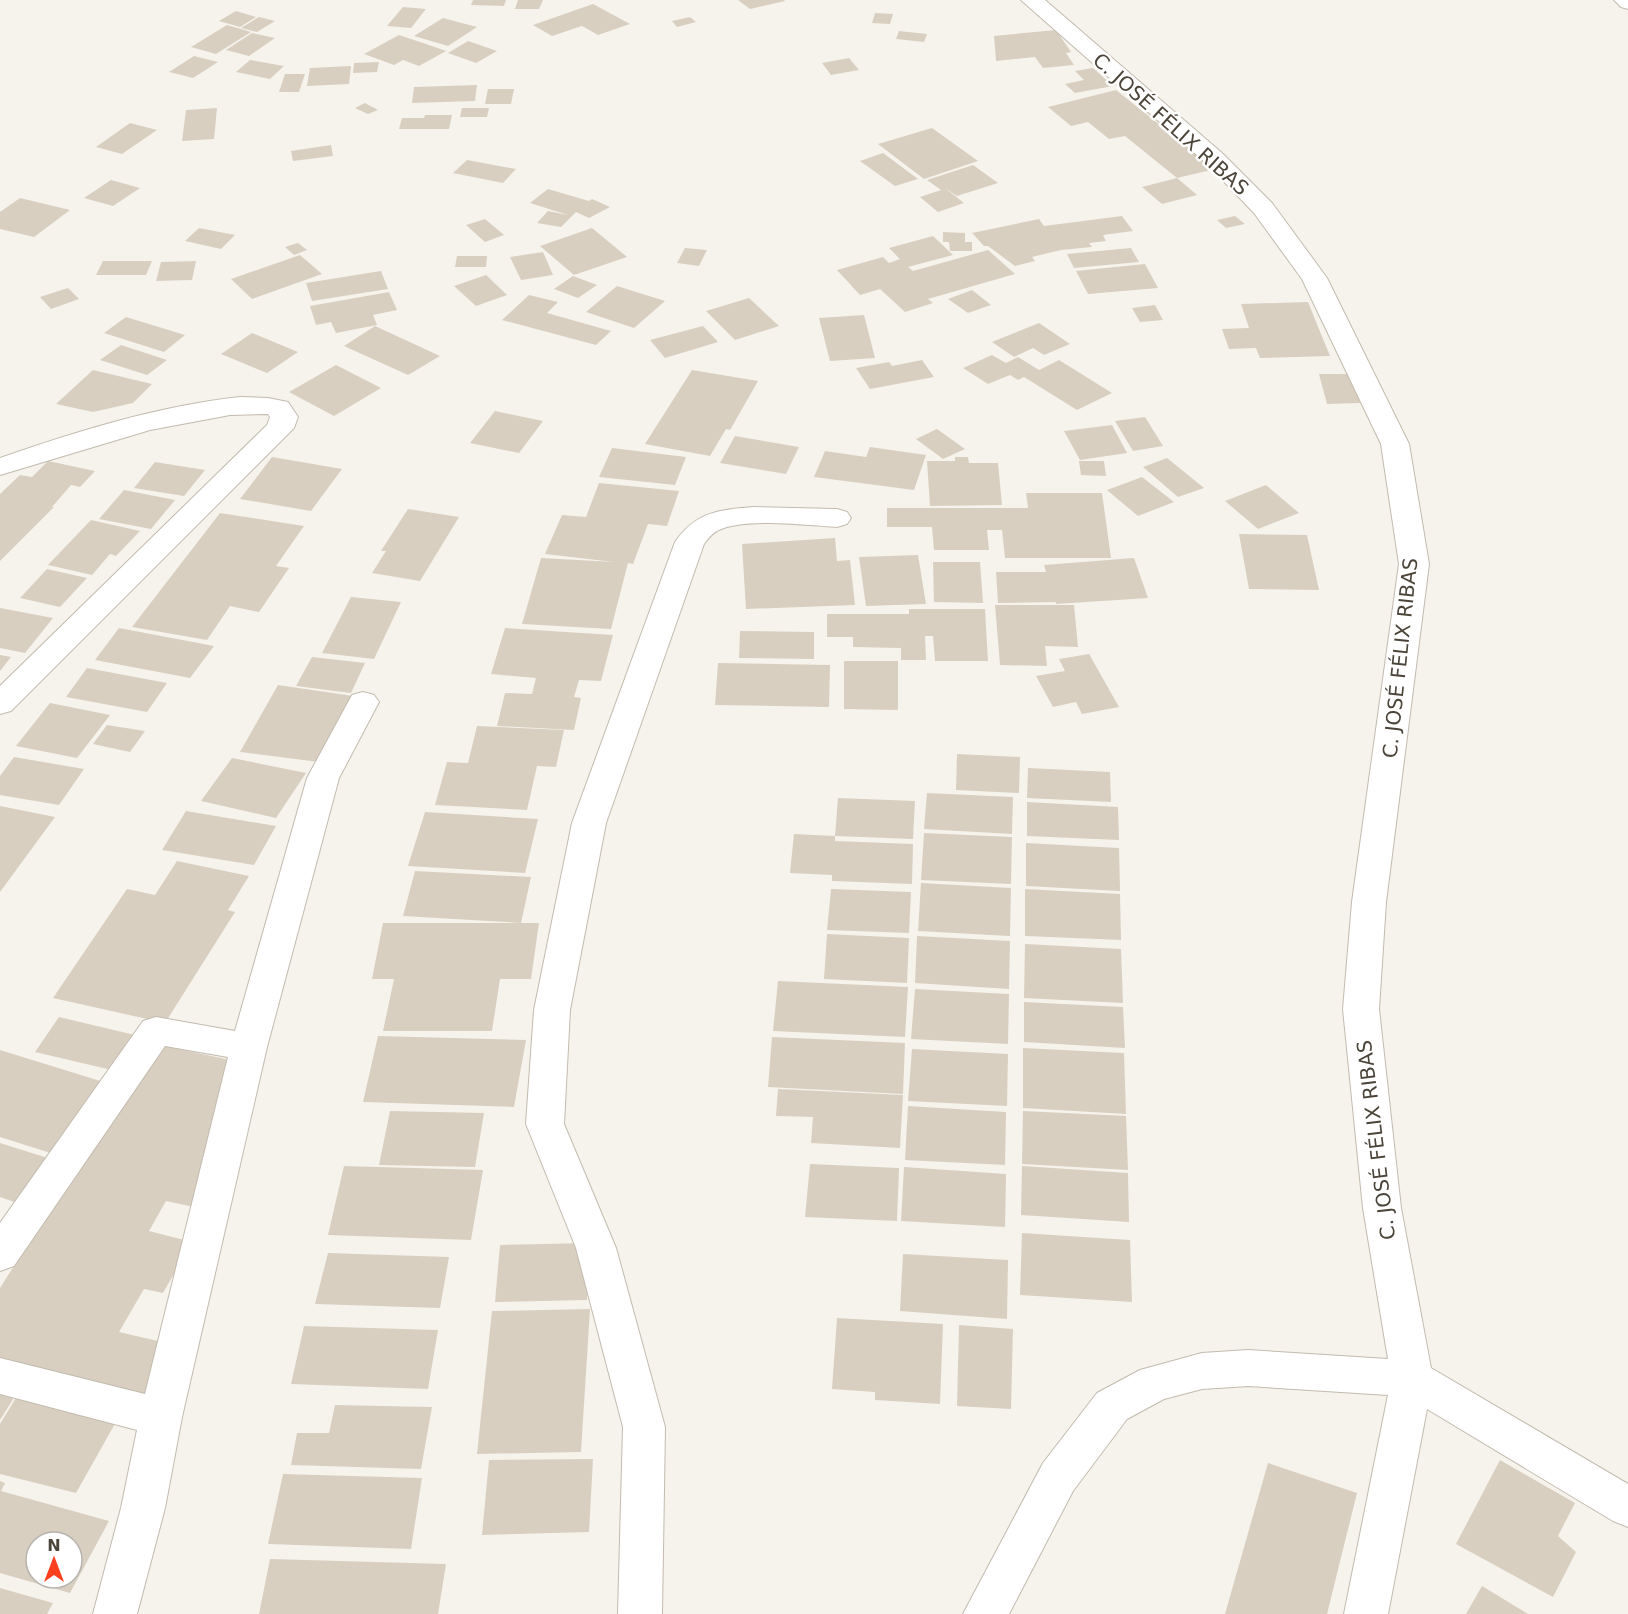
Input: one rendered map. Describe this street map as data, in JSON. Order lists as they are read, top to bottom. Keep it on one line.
{"streets":{"street":["C. JOSÉ FÉLIX RIBAS"]},"north":"top"}
